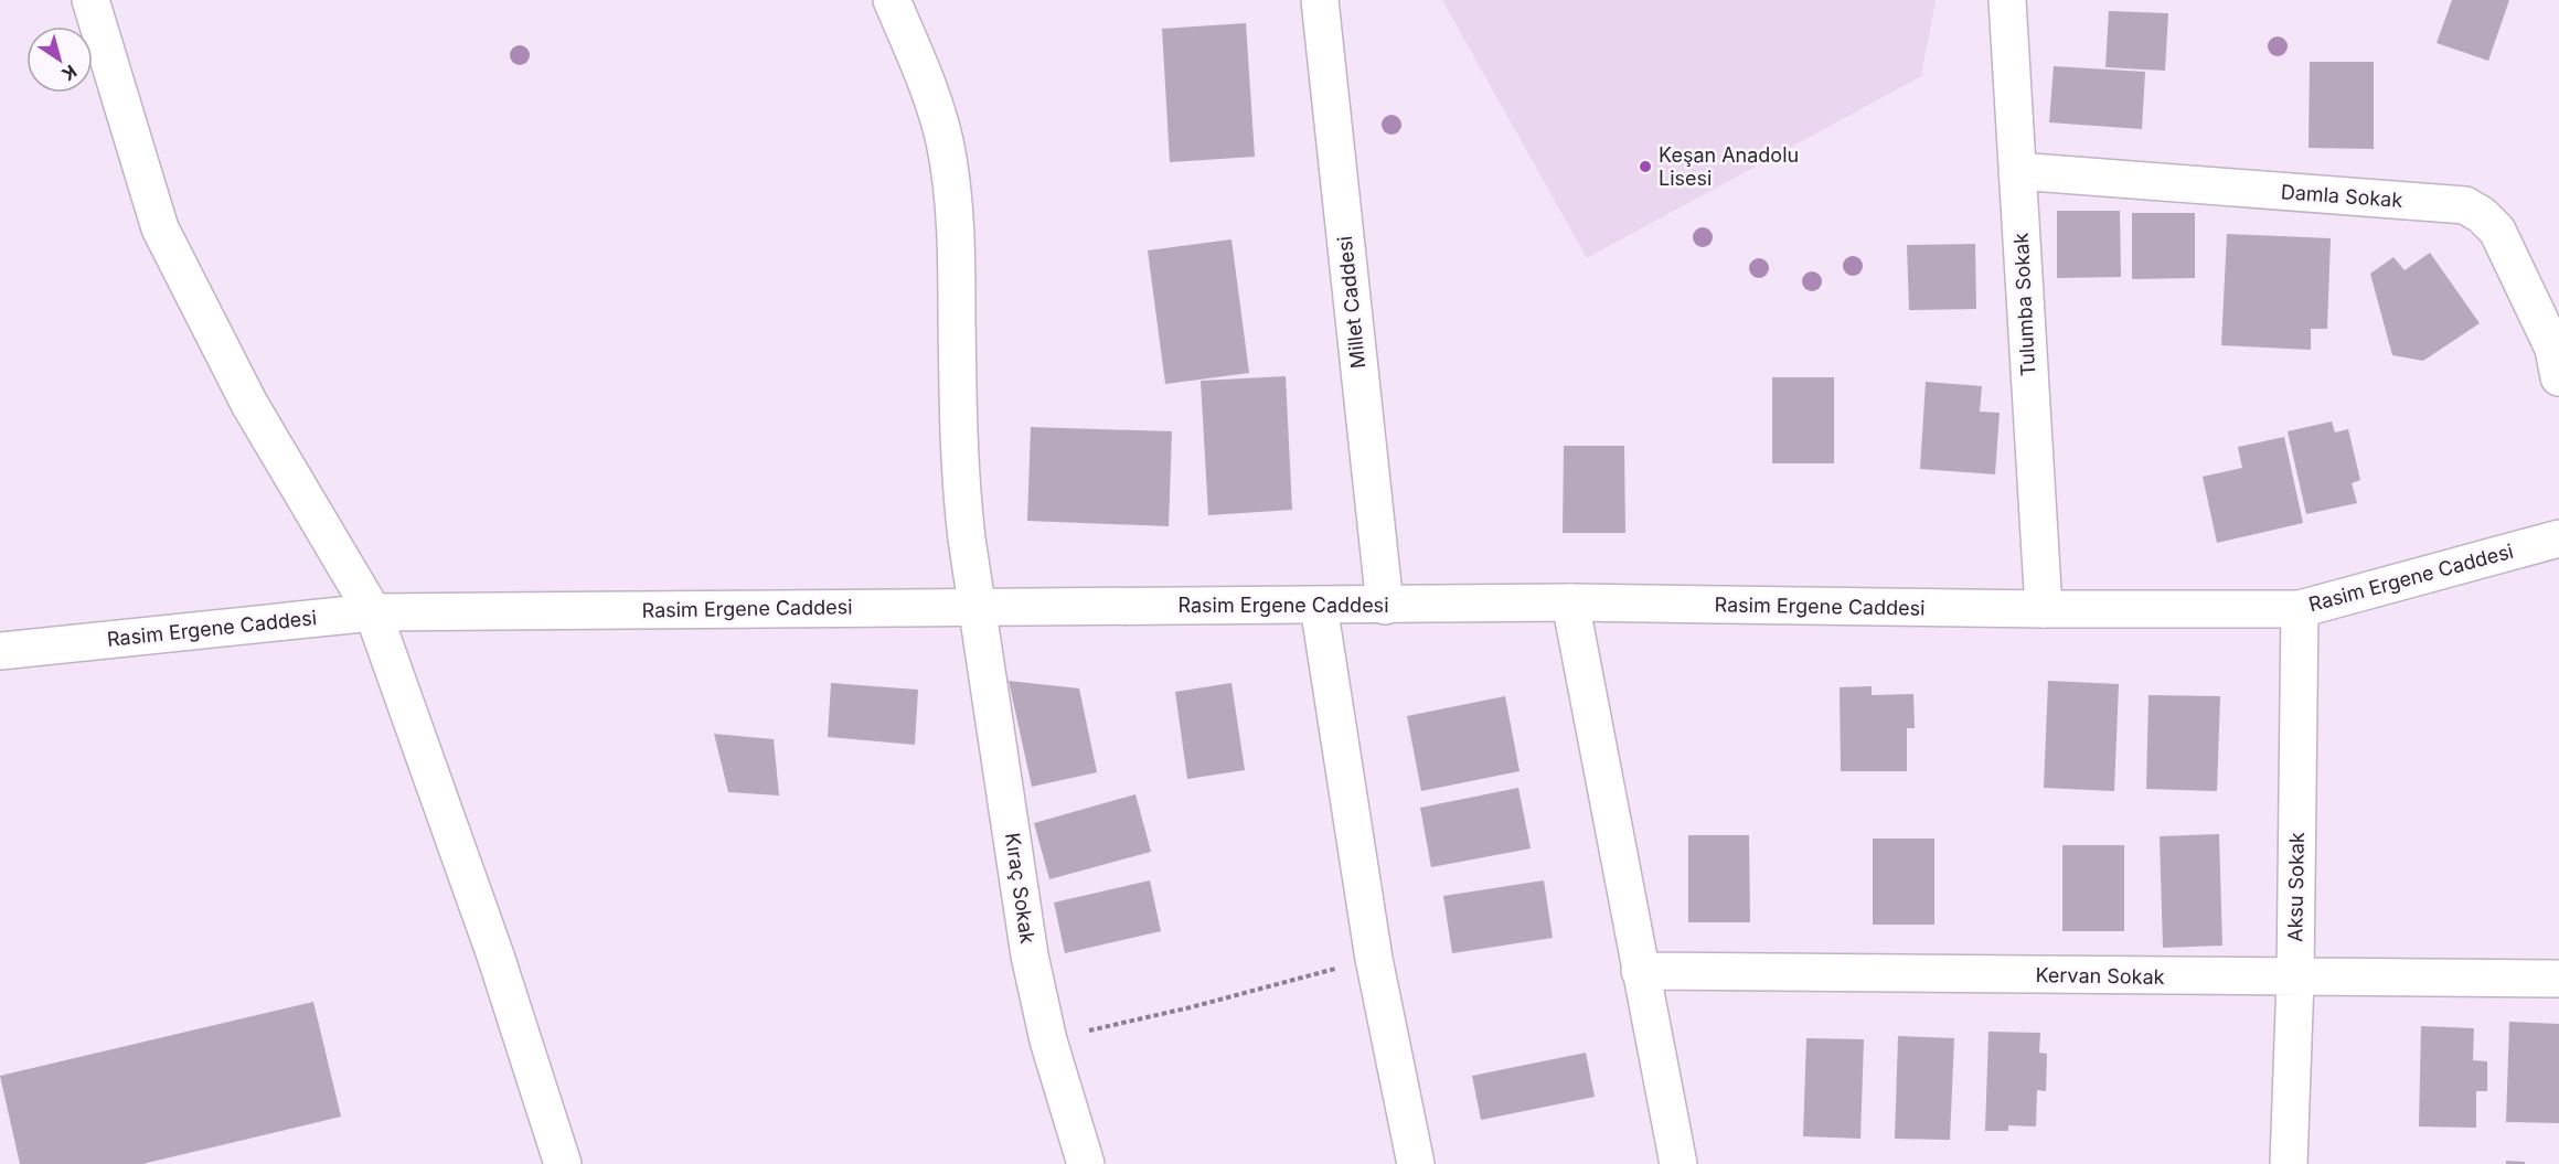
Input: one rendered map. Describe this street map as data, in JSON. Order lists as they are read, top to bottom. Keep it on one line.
{"streets":{"street":["Damla Sokak","Millet Caddesi","Tulumba Sokak","Rasim Ergene Caddesi","Aksu Sokak","Kıraç Sokak","Kervan Sokak"]},"crossings":[["Damla Sokak","Tulumba Sokak"],["Millet Caddesi","Rasim Ergene Caddesi"],["Tulumba Sokak","Rasim Ergene Caddesi"],["Rasim Ergene Caddesi","Aksu Sokak"],["Rasim Ergene Caddesi","Kıraç Sokak"],["Aksu Sokak","Kervan Sokak"]],"places":["Keşan Anadolu Lisesi"],"north":"bottom right"}
